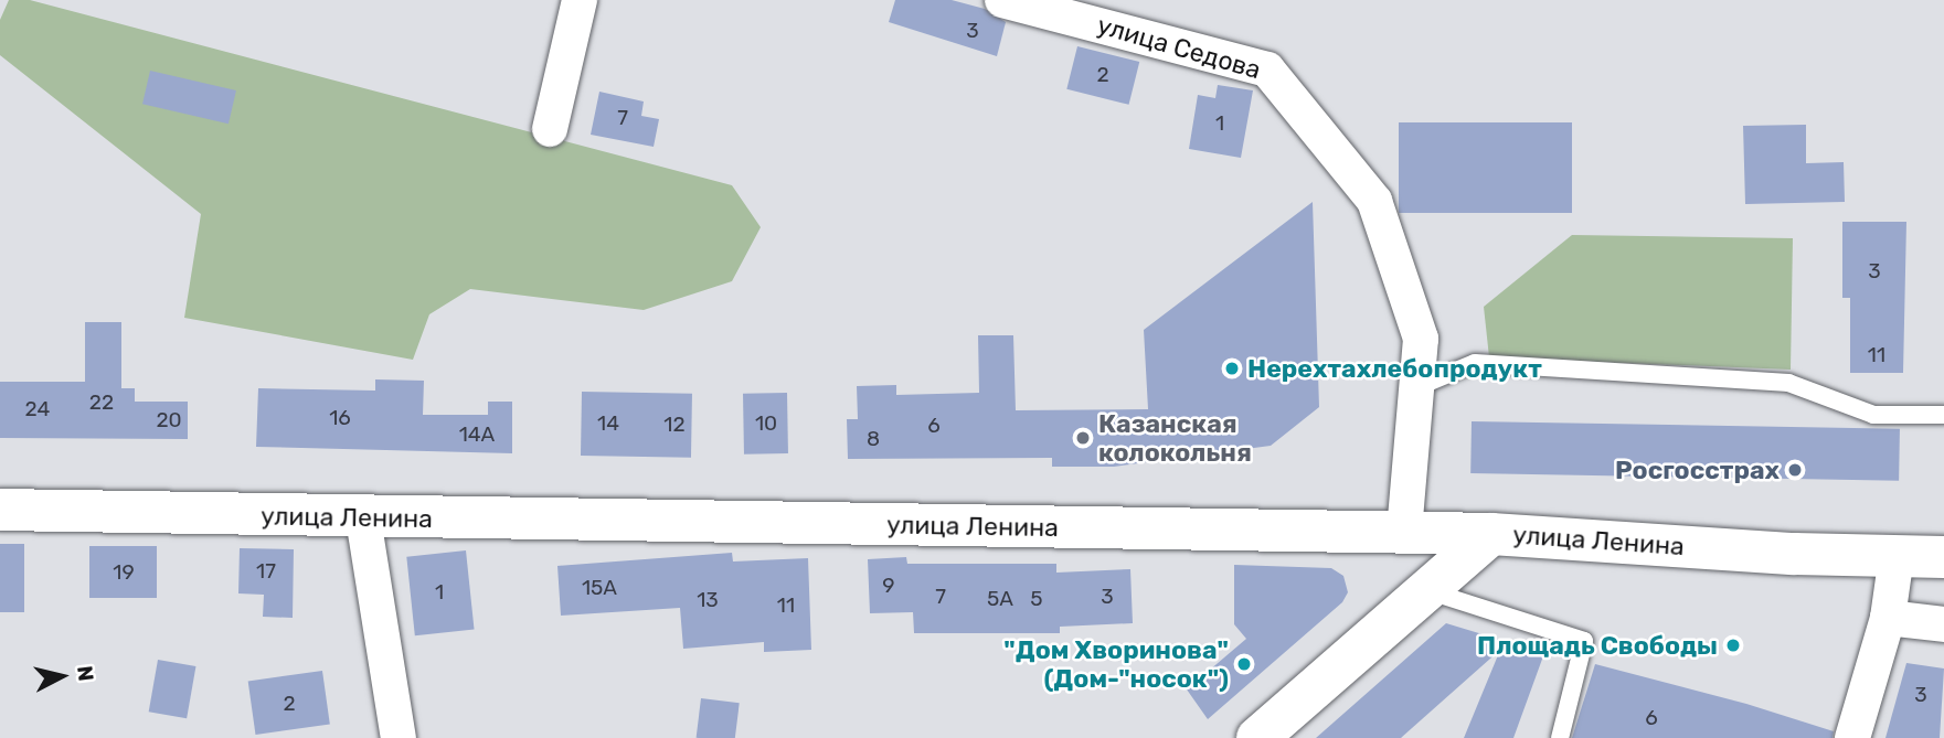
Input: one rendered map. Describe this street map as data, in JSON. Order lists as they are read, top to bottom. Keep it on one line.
{"streets":{"main road":["улица Ленина"],"street":["улица Седова"]},"crossings":[["улица Седова","улица Ленина"]],"places":["Нерехтахлебопродукт","Казанская колокольня","Росгосстрах","Площадь Свободы","\"Дом Хворинова\" (Дом-\"носок\")"],"house_numbers":["3","2","7","1","3","11","22","24","16","20","14","10","12","6","14А","8","17","19","9","15А","1","7","3","5А","5","13","11","3","2","6"],"north":"right"}
